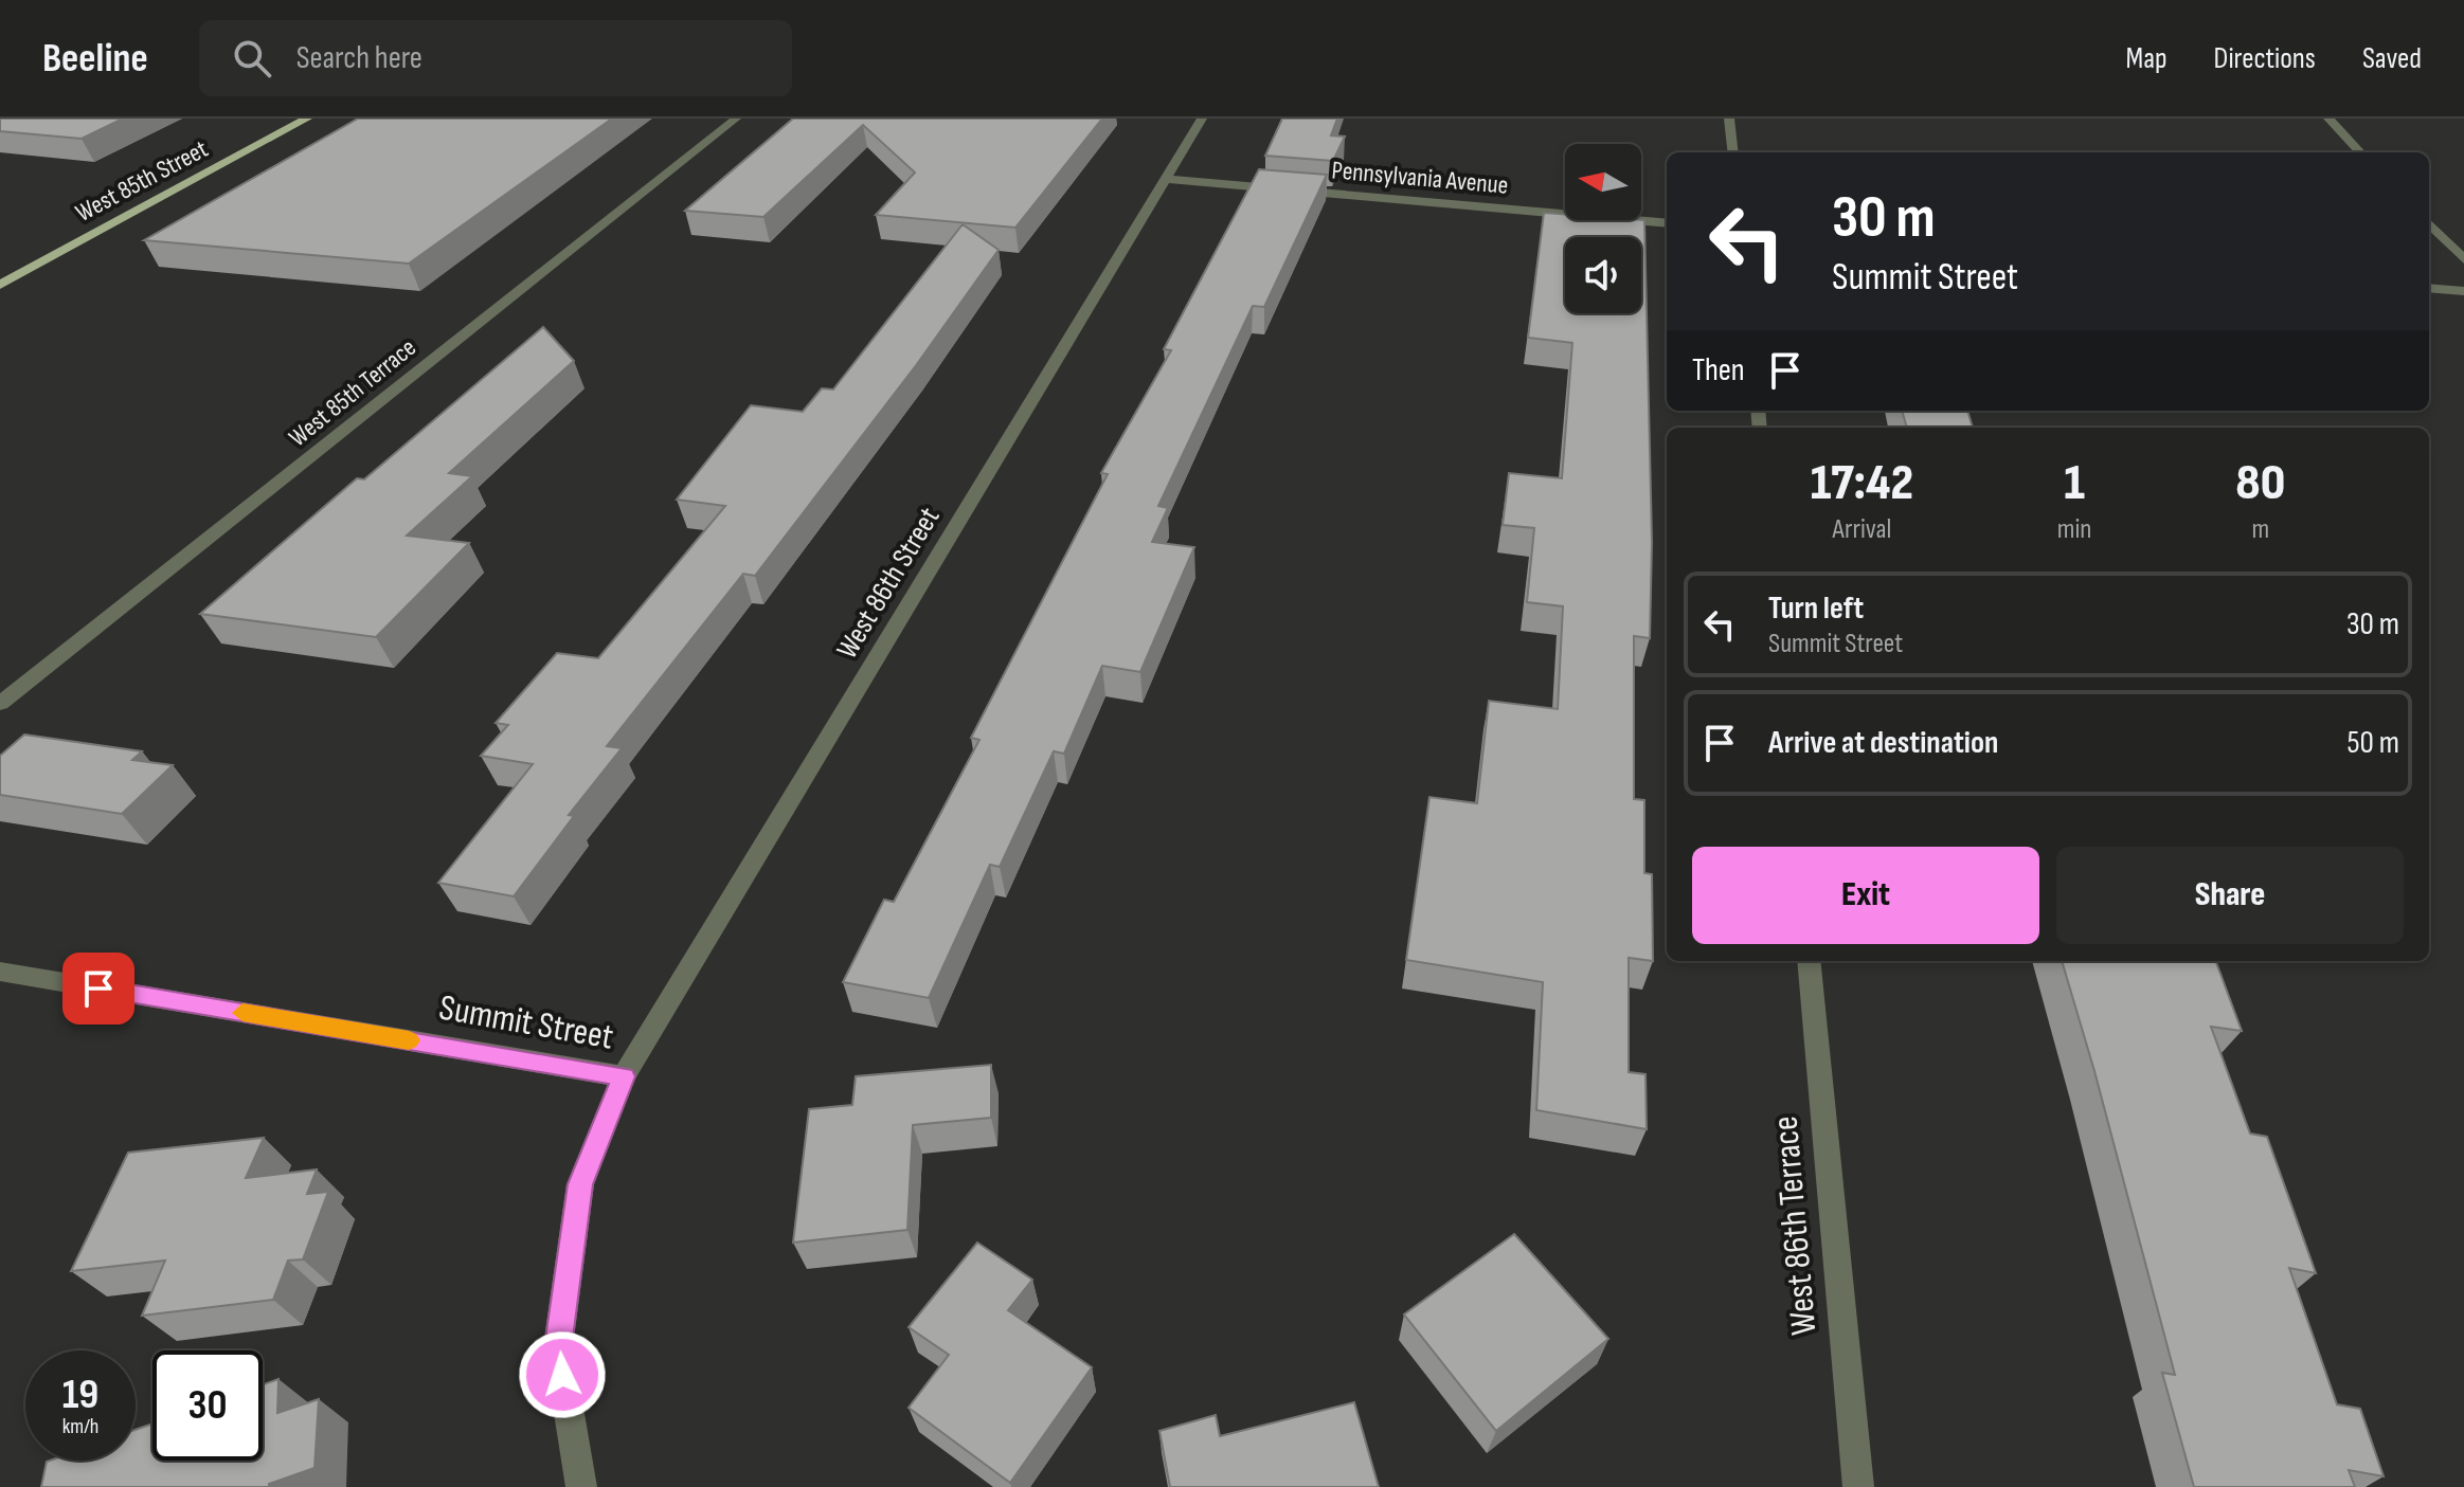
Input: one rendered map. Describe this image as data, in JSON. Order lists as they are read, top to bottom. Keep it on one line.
{"streets":{"main road":["West 85th Street"],"street":["Pennsylvania Avenue","West 85th Terrace","West 86th Street","Summit Street","West 86th Terrace"]},"crossings":[["Pennsylvania Avenue","West 86th Street"],["West 86th Street","Summit Street"]],"north":"left","page":{"header":"Beeline","search":"Search here","nav":["Map","Directions","Saved"],"turn":["30 m","Summit Street"],"then":"Then","eta":["17:42","Arrival","1","min","80","m"],"list":[{"name":"Turn left","note":"Summit Street","value":"30 m"},{"name":"Arrive at destination","value":"50 m"}],"buttons":["Exit","Share"],"speed":"19 km/h","limit":"30"}}
